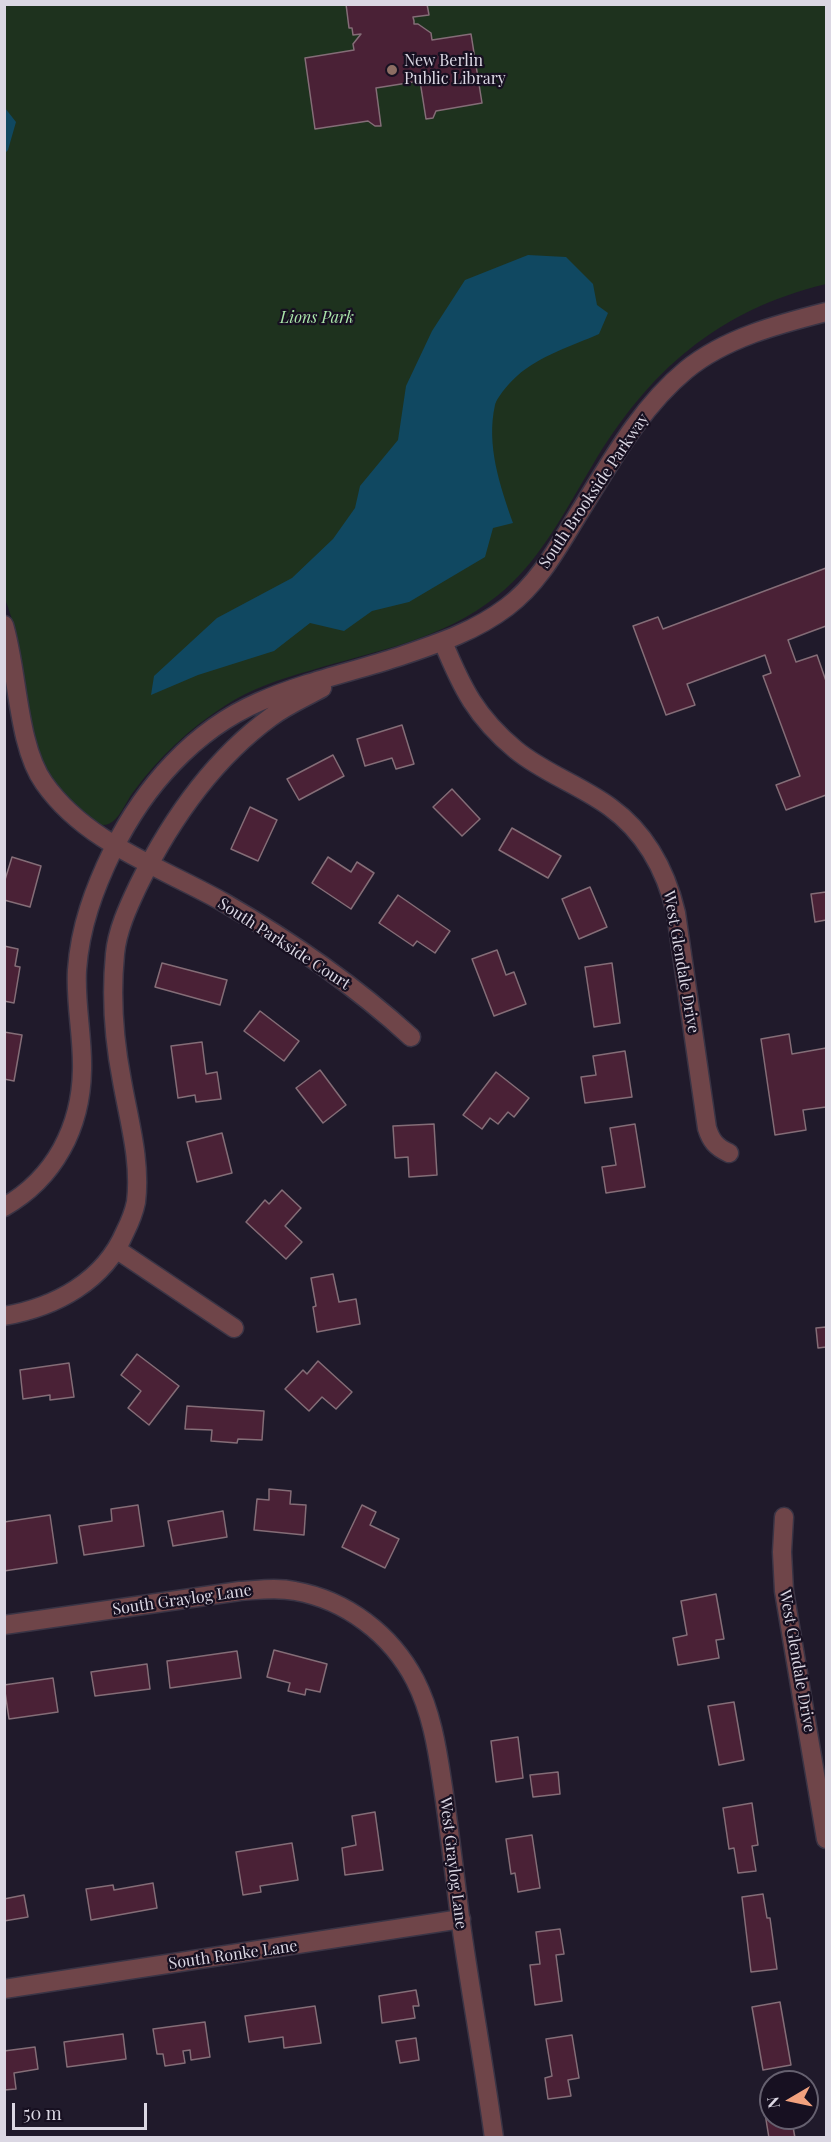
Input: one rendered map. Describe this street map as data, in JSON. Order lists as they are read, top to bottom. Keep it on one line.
{"streets":{"street":["South Brookside Parkway","South Parkside Court","West Glendale Drive","South Graylog Lane","West Graylog Lane","South Ronke Lane"]},"crossings":[["South Brookside Parkway","South Parkside Court"],["South Brookside Parkway","West Glendale Drive"],["South Graylog Lane","West Graylog Lane"],["West Graylog Lane","South Ronke Lane"]],"parks":["Lions Park"],"places":["New Berlin Public Library"],"scale_bar":"50 m","north":"left"}
